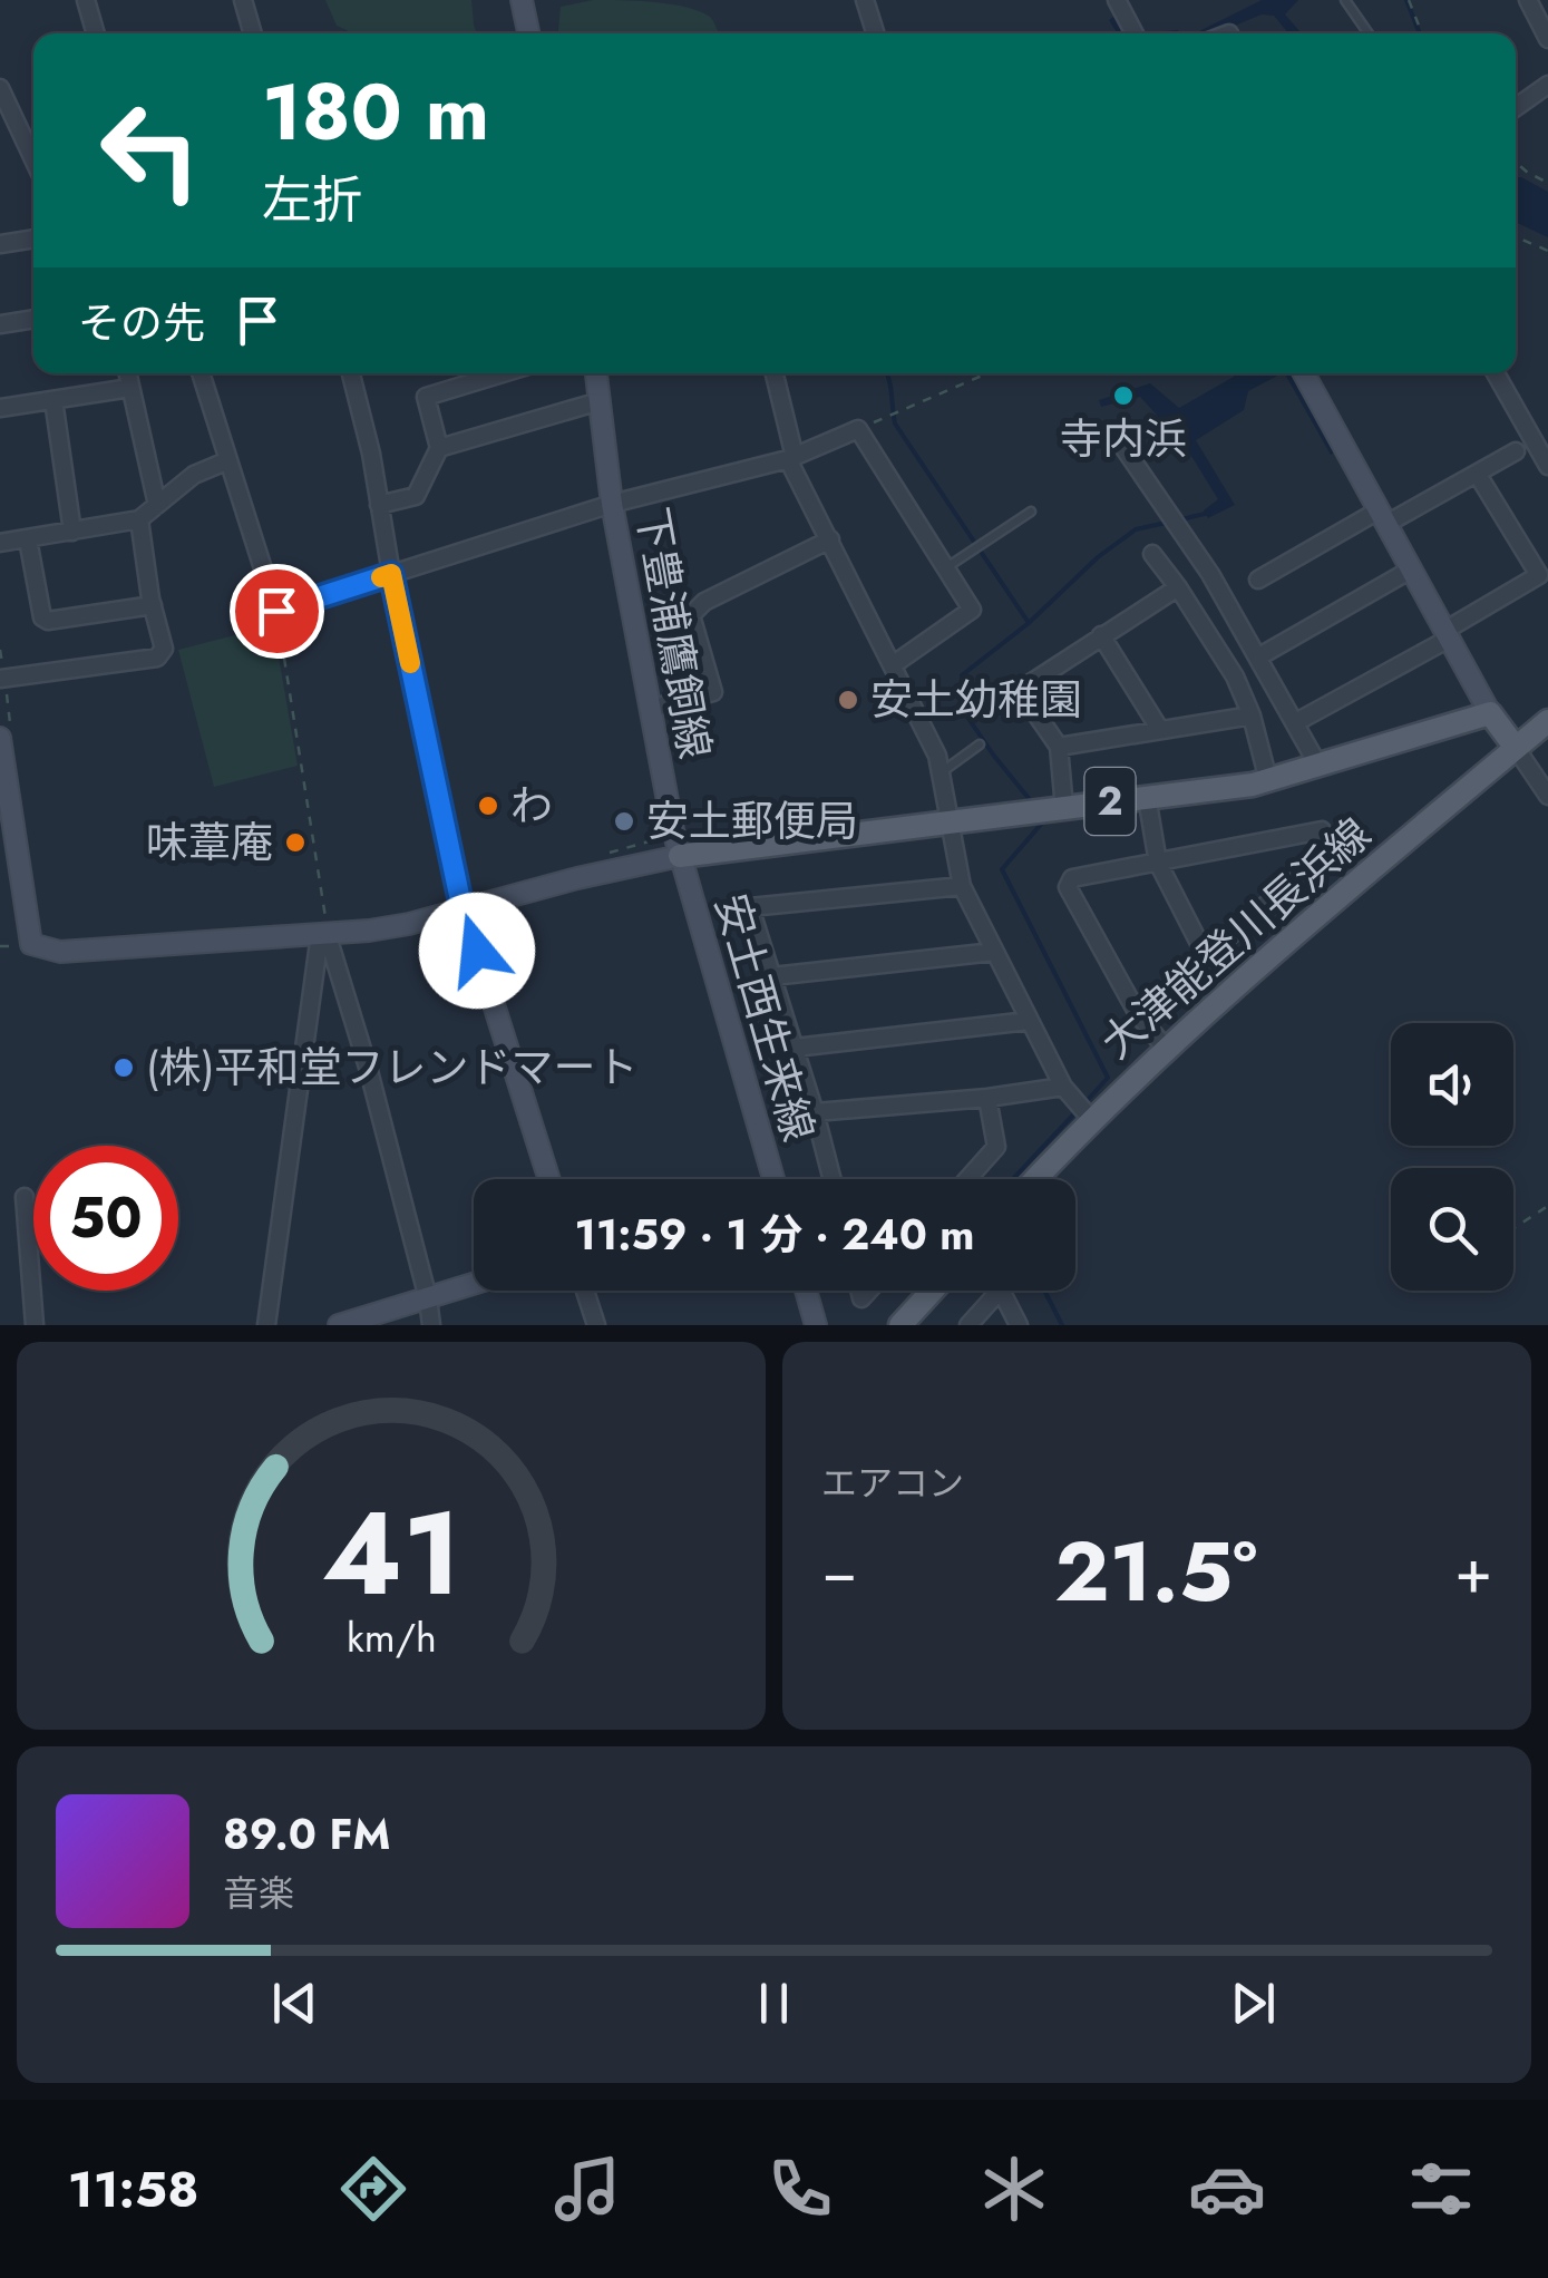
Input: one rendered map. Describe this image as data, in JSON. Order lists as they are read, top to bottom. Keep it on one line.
{"streets":{"main road":["下豊浦鷹飼線","2","大津能登川長浜線","安土西生来線"]},"crossings":[["下豊浦鷹飼線","大津能登川長浜線"],["下豊浦鷹飼線","安土西生来線"],["大津能登川長浜線","安土西生来線"]],"places":["寺内浜","安土幼稚園","わ","安土郵便局","味葦庵","(株)平和堂フレンドマート"],"page":{"turn":["180 m","左折"],"then":"その先","limit":"50","trip":"11:59 · 1 分 · 240 m","tile":"エアコン","heat":["−","21.5°","+"],"song":["89.0 FM","音楽"],"tabs":"11:58","gauge":["41","km/h"]}}
